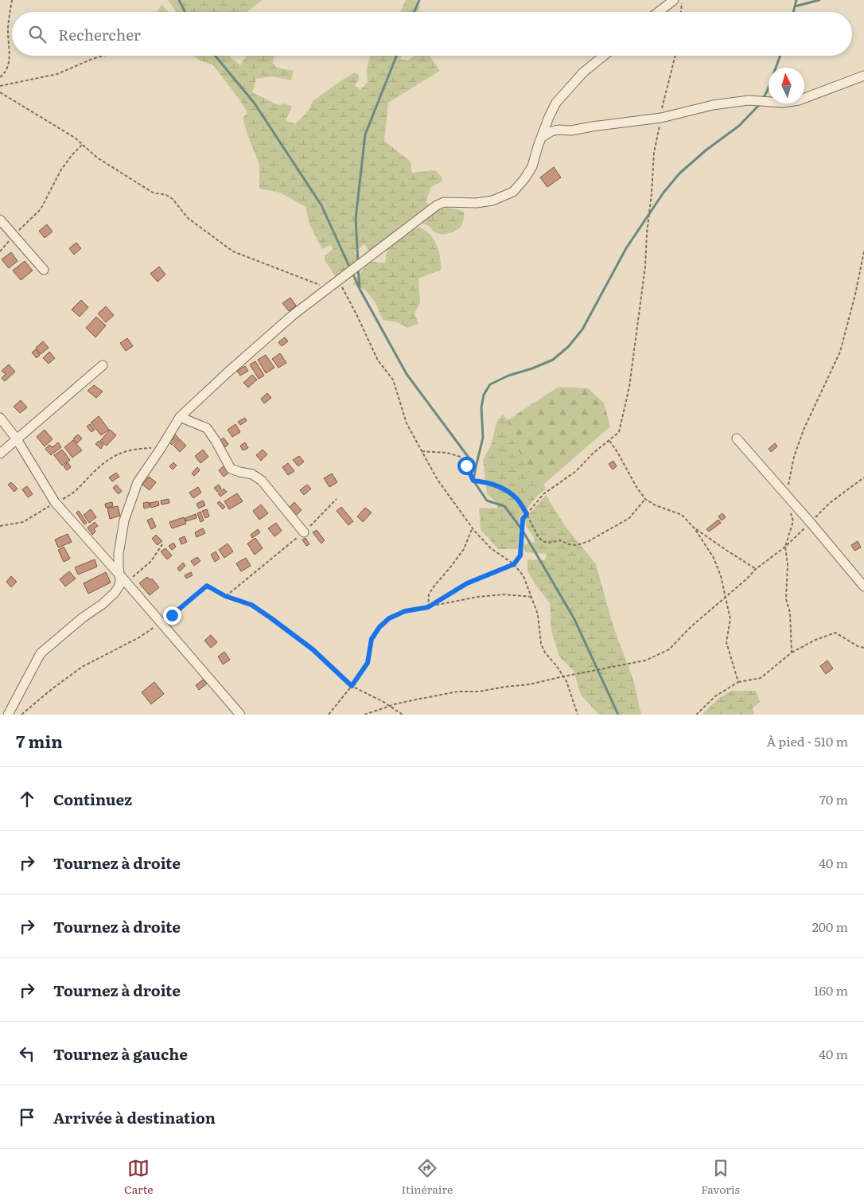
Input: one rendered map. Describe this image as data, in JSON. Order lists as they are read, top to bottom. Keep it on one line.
{"north":"top","page":{"search":"Rechercher","heading":["7 min","À pied · 510 m"],"list":[["Continuez","70 m"],["Tournez à droite","40 m"],["Tournez à droite","200 m"],["Tournez à droite","160 m"],["Tournez à gauche","40 m"],"Arrivée à destination"],"nav":["Carte","Itinéraire","Favoris"]}}
